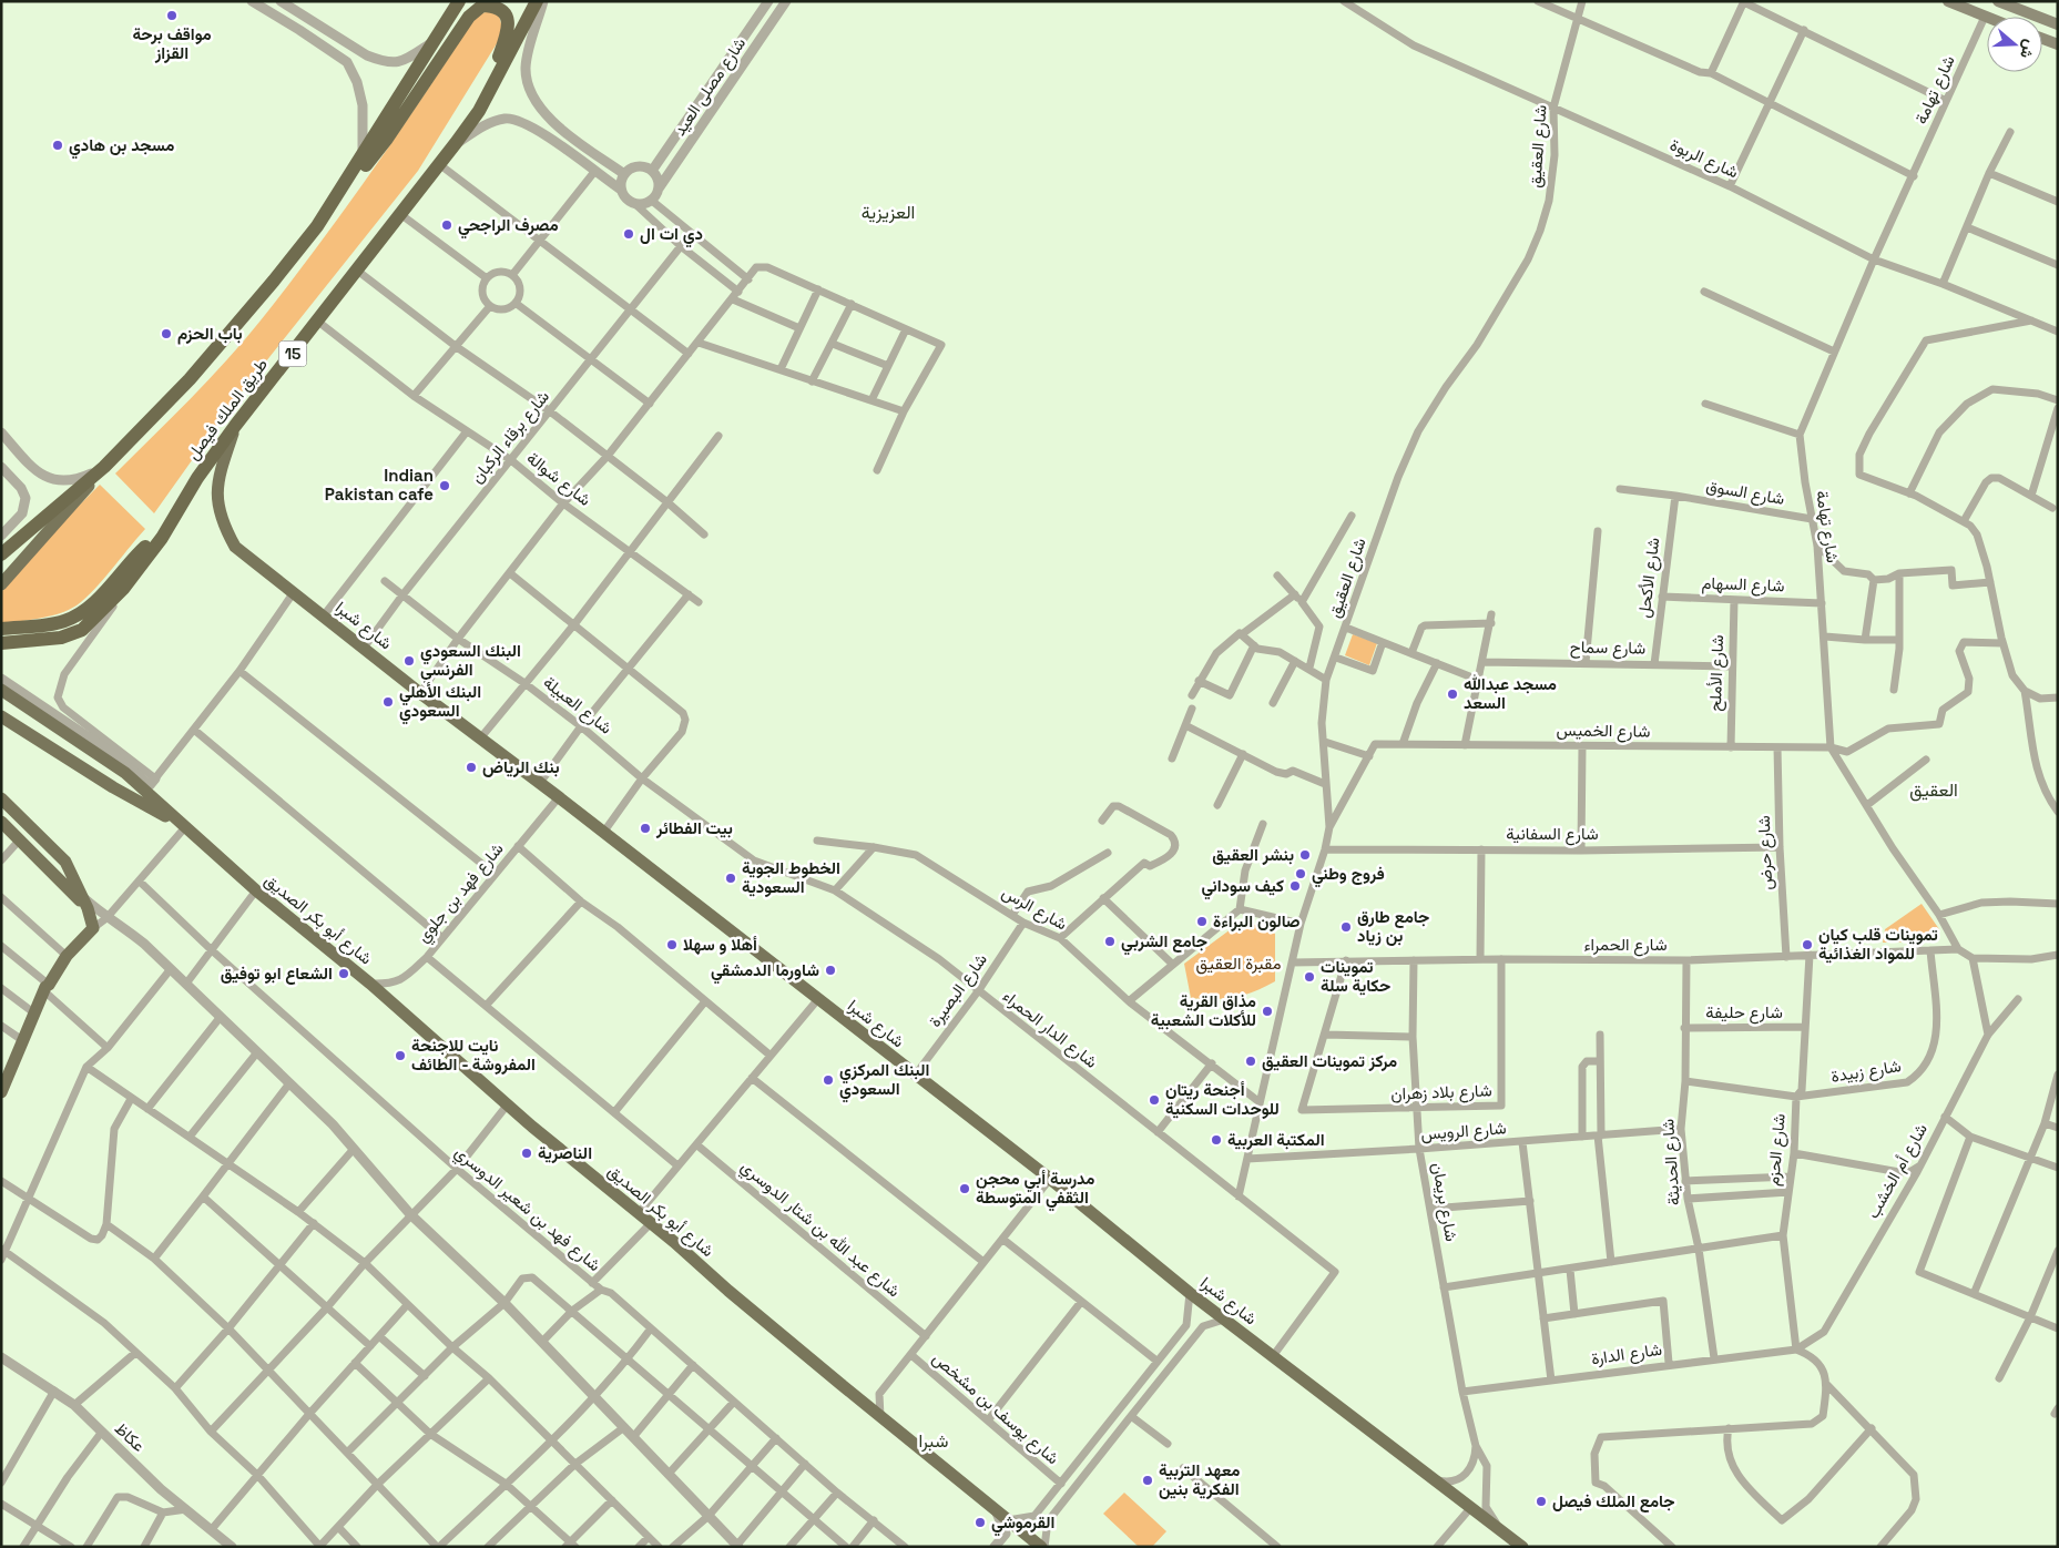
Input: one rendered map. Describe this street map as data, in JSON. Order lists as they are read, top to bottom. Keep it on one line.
{"streets":{"highway":["15","طريق الملك فيصل"],"main road":["شارع شبرا","شارع أبو بكر الصديق"],"street":["شارع مصلى العيد","شارع تهامة","شارع العقيق","شارع الربوة","شارع برقاء الركبان","شارع شوالة","شارع السوق","شارع الأكحل","شارع السهام","شارع سماح","شارع الأملح","شارع العبيلة","شارع الخميس","شارع السفانية","شارع حرض","شارع فهد بن جلوي","شارع الرس","شارع الحمراء","شارع البصيرة","شارع حليفة","شارع الدار الحمراء","شارع زبيدة","شارع بلاد زهران","شارع الرويس","شارع الحزم","شارع الحديثة","شارع أم الخشب","شارع بريمان","شارع فهد بن شعير الدوسري","شارع عبد الله بن شتار الدوسري","شارع الدارة","شارع يوسف بن مشخص","عكاظ"]},"crossings":[["شارع تهامة","شارع الربوة"],["شارع تهامة","شارع السوق"],["شارع تهامة","شارع السهام"],["شارع تهامة","شارع الخميس"],["شارع تهامة","شارع الحمراء"],["شارع العقيق","شارع الربوة"],["شارع العقيق","شارع السفانية"],["شارع العقيق","شارع الرس"],["شارع العقيق","شارع الحمراء"],["شارع العقيق","شارع الدار الحمراء"],["شارع العقيق","شارع الرويس"],["طريق الملك فيصل","شارع شوالة"],["طريق الملك فيصل","شارع شبرا"],["شارع برقاء الركبان","شارع شوالة"],["شارع برقاء الركبان","شارع شبرا"],["شارع برقاء الركبان","شارع العبيلة"],["شارع السوق","شارع الأكحل"],["شارع الأكحل","شارع السهام"],["شارع الأكحل","شارع سماح"],["شارع السهام","شارع الأملح"],["شارع شبرا","شارع فهد بن جلوي"],["شارع شبرا","شارع البصيرة"],["شارع شبرا","شارع الدار الحمراء"],["شارع شبرا","شارع بريمان"],["شارع سماح","شارع الأملح"],["شارع الأملح","شارع الخميس"],["شارع العبيلة","شارع الدار الحمراء"],["شارع الخميس","شارع حرض"],["شارع السفانية","شارع حرض"],["شارع حرض","شارع الحمراء"],["شارع فهد بن جلوي","شارع أبو بكر الصديق"],["شارع الرس","شارع البصيرة"],["شارع الحمراء","شارع زبيدة"],["شارع الحمراء","شارع بلاد زهران"],["شارع الحمراء","شارع الحزم"],["شارع الحمراء","شارع الحديثة"],["شارع الحمراء","شارع بريمان"],["شارع البصيرة","شارع الدار الحمراء"],["شارع حليفة","شارع الحزم"],["شارع حليفة","شارع الحديثة"],["شارع زبيدة","شارع الحزم"],["شارع زبيدة","شارع الحديثة"],["شارع بلاد زهران","شارع بريمان"],["شارع الرويس","شارع الحديثة"],["شارع الرويس","شارع بريمان"],["شارع الحزم","شارع أم الخشب"],["شارع الحزم","شارع الدارة"],["شارع الحديثة","شارع الدارة"],["شارع أم الخشب","شارع الدارة"],["شارع بريمان","شارع الدارة"]],"districts":["العزيزية","العقيق","شبرا"],"parks":["مقبرة العقيق"],"places":["مواقف برحة القزاز","مسجد بن هادي","مصرف الراجحي","دي ات ال","باب الحزم","Indian Pakistan cafe","البنك السعودي الفرنسي","مسجد عبدالله السعد","البنك الأهلي السعودي","بنك الرياض","بيت الفطائر","بنشر العقيق","فروج وطني","الخطوط الجوية السعودية","كيف سوداني","صالون البراءة","جامع طارق بن زياد","جامع الشربي","أهلا و سهلا","تموينات قلب كيان للمواد الغذائية","شاورما الدمشقي","الشعاع ابو توفيق","تموينات حكاية سلة","مذاق القرية للأكلات الشعبية","نايت للاجنحة المفروشة - الطائف","مركز تموينات العقيق","البنك المركزي السعودي","أجنحة ريتان للوحدات السكنية","المكتبة العربية","الناصرية","مدرسة أبي محجن الثقفي المتوسطة","معهد التربية الفكرية بنين","جامع الملك فيصل","القرموشي"],"north":"right"}
